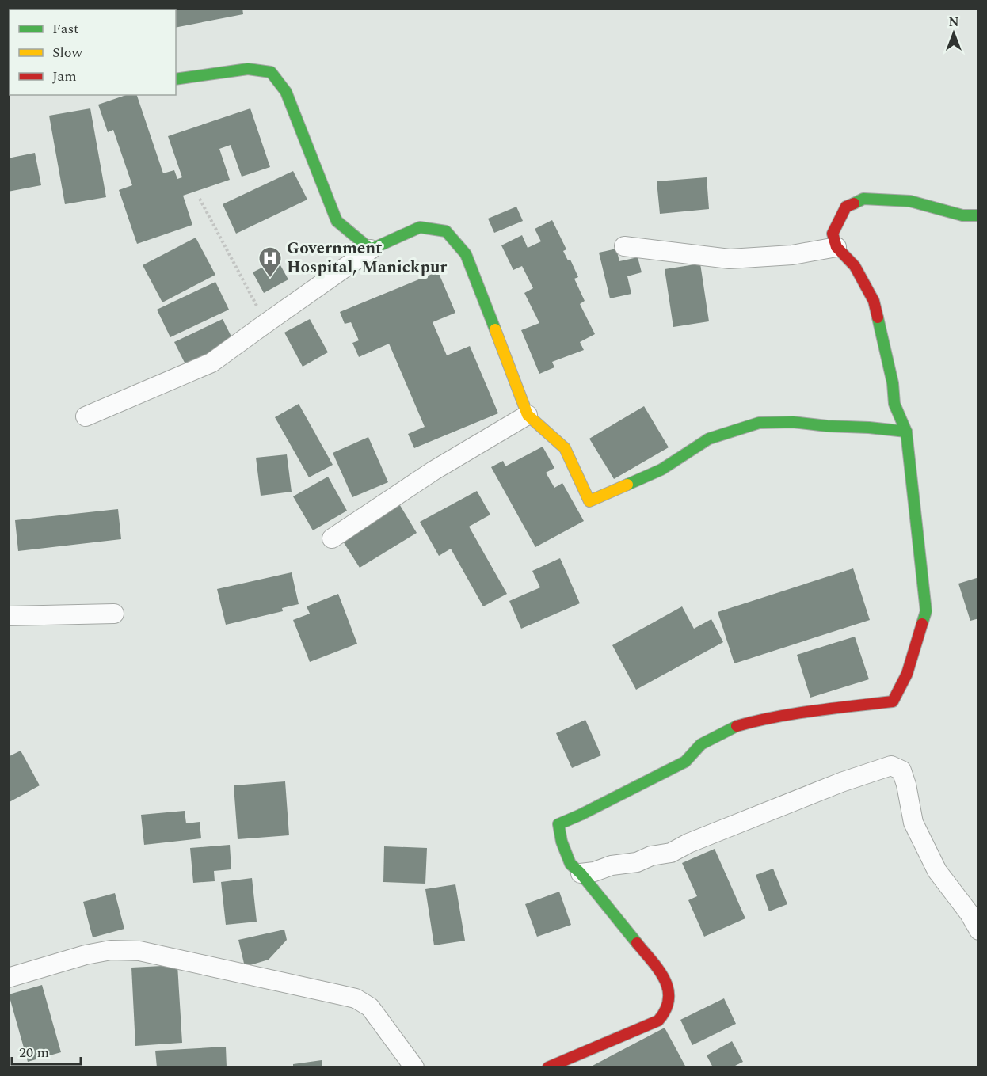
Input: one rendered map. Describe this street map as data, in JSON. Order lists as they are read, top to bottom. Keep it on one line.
{"places":{"hospital":["Government Hospital, Manickpur"]},"legend":["Fast","Slow","Jam"],"scale_bar":"20 m","north":"top"}
